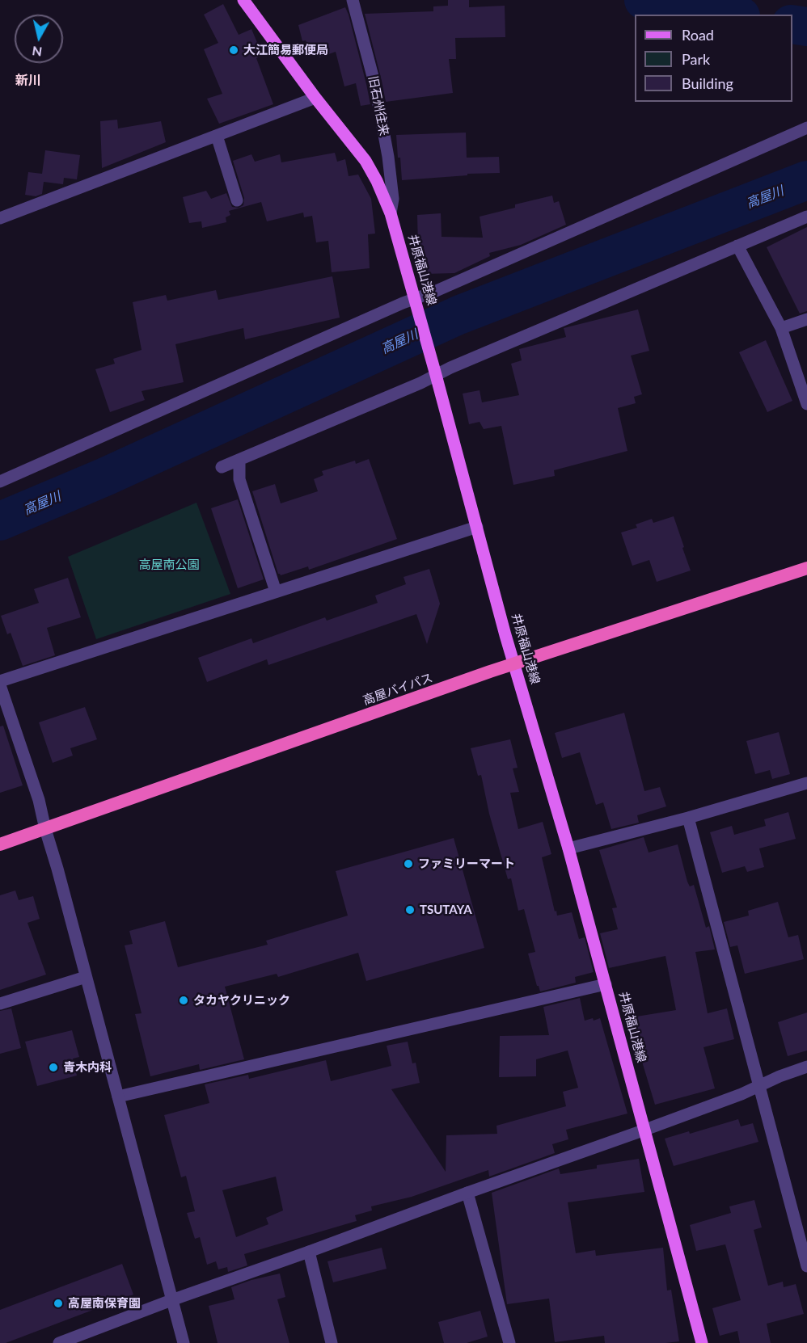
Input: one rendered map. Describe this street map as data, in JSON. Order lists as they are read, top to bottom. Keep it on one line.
{"streets":{"highway":["高屋バイパス"],"main road":["井原福山港線"],"street":["旧石州往来"]},"crossings":[["旧石州往来","井原福山港線"],["井原福山港線","高屋バイパス"]],"districts":["新川"],"water":["高屋川"],"parks":["高屋南公園"],"places":["大江簡易郵便局","ファミリーマート","TSUTAYA","タカヤクリニック","青木内科","高屋南保育園"],"legend":["Road","Park","Building"],"north":"bottom"}
